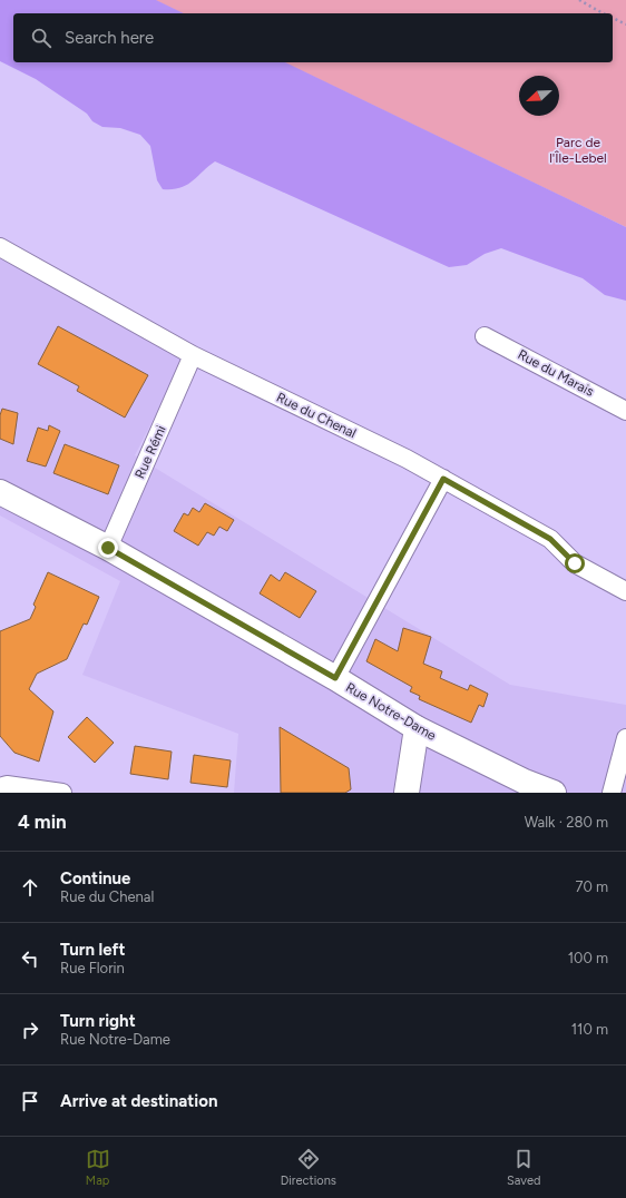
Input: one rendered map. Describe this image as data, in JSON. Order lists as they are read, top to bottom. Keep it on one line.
{"streets":{"main road":["Rue Notre-Dame"],"street":["Rue du Marais","Rue du Chenal","Rue Rémi"]},"crossings":[["Rue du Chenal","Rue Rémi"],["Rue Rémi","Rue Notre-Dame"]],"parks":["Parc de l'Île-Lebel"],"north":"bottom left","page":{"search":"Search here","heading":["4 min","Walk · 280 m"],"list":[["Continue","Rue du Chenal","70 m"],["Turn left","Rue Florin","100 m"],["Turn right","Rue Notre-Dame","110 m"],"Arrive at destination"],"nav":["Map","Directions","Saved"]}}
